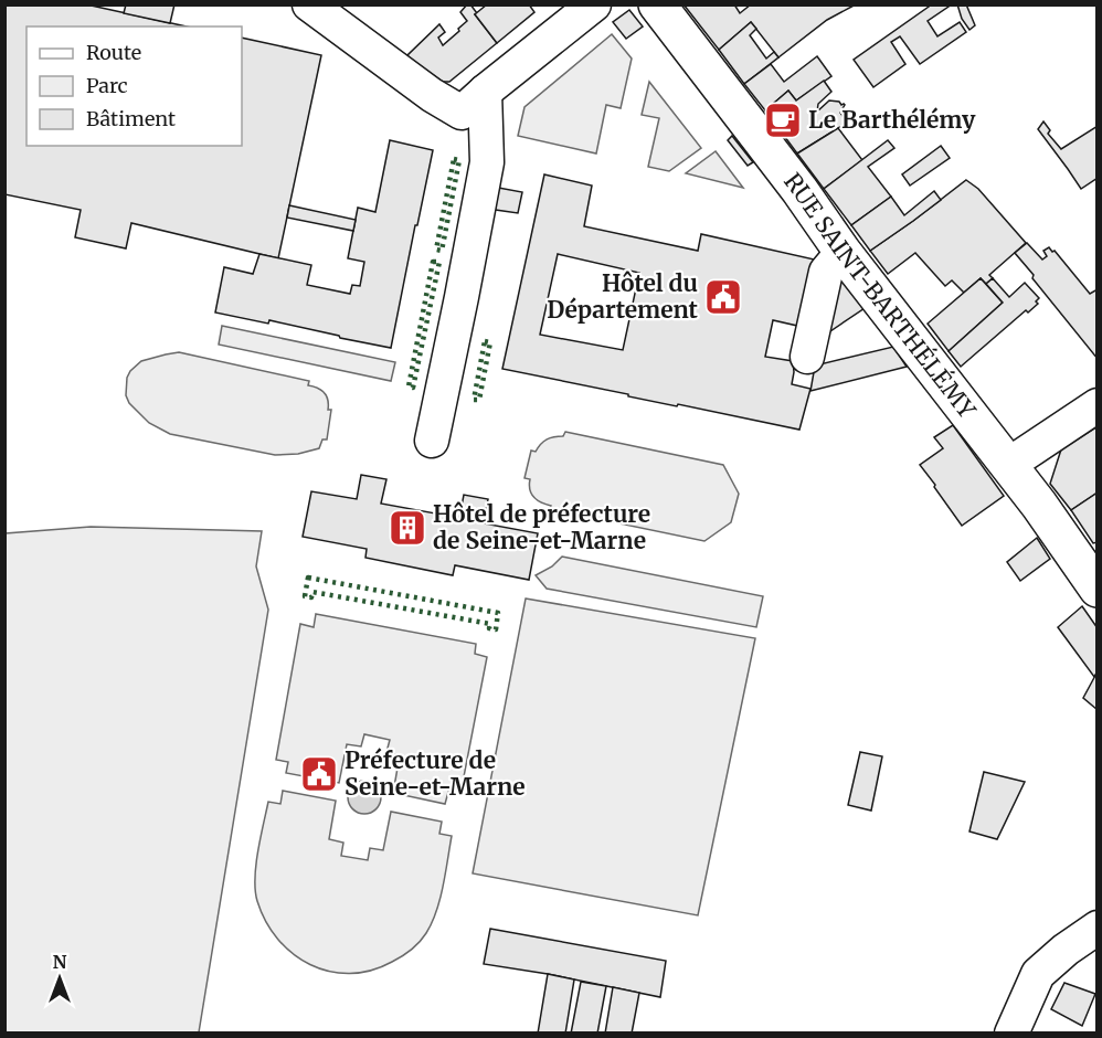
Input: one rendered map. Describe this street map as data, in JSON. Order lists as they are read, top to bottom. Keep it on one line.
{"streets":{"main road":["RUE SAINT-BARTHÉLÉMY"]},"places":{"cafe":["Le Barthélémy"],"public building":["Hôtel du Département","Préfecture de Seine-et-Marne"],"building":["Hôtel de préfecture de Seine-et-Marne"]},"legend":["Route","Parc","Bâtiment"],"north":"top"}
